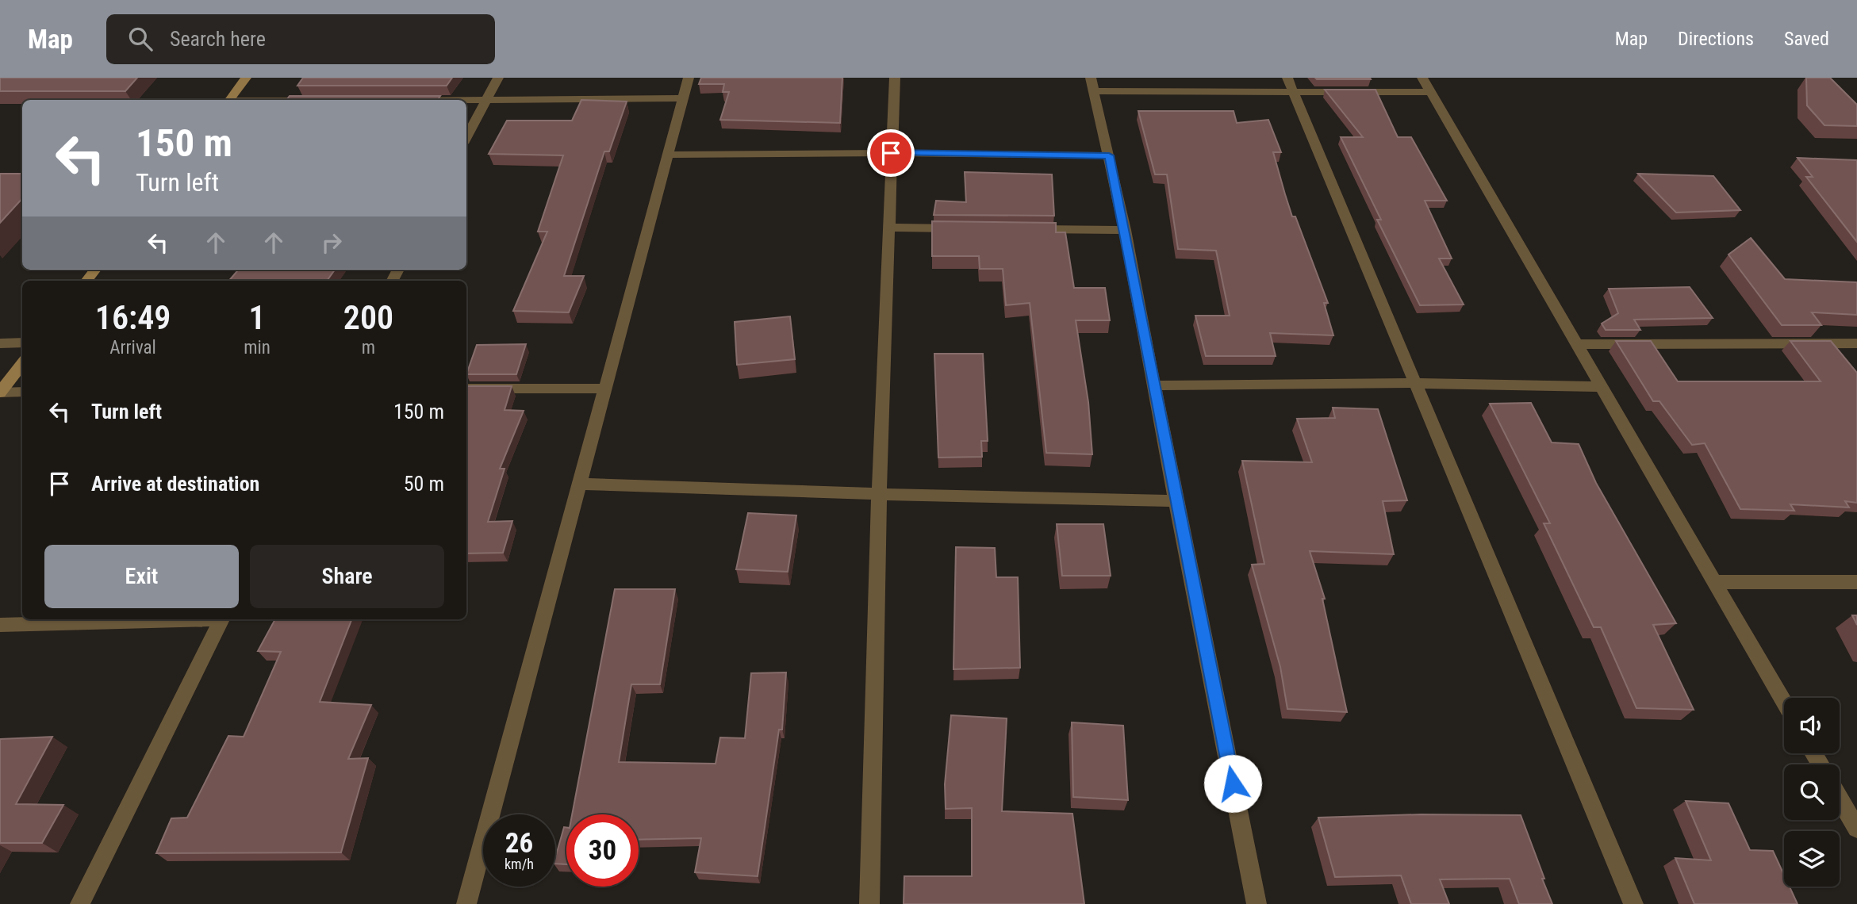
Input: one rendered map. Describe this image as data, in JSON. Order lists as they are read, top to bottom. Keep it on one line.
{"page":{"header":"Map","search":"Search here","nav":["Map","Directions","Saved"],"turn":["150 m","Turn left"],"eta":["16:49","Arrival","1","min","200","m"],"list":[{"name":"Turn left","value":"150 m"},{"name":"Arrive at destination","value":"50 m"}],"buttons":["Exit","Share"],"speed":"26 km/h","limit":"30"}}
